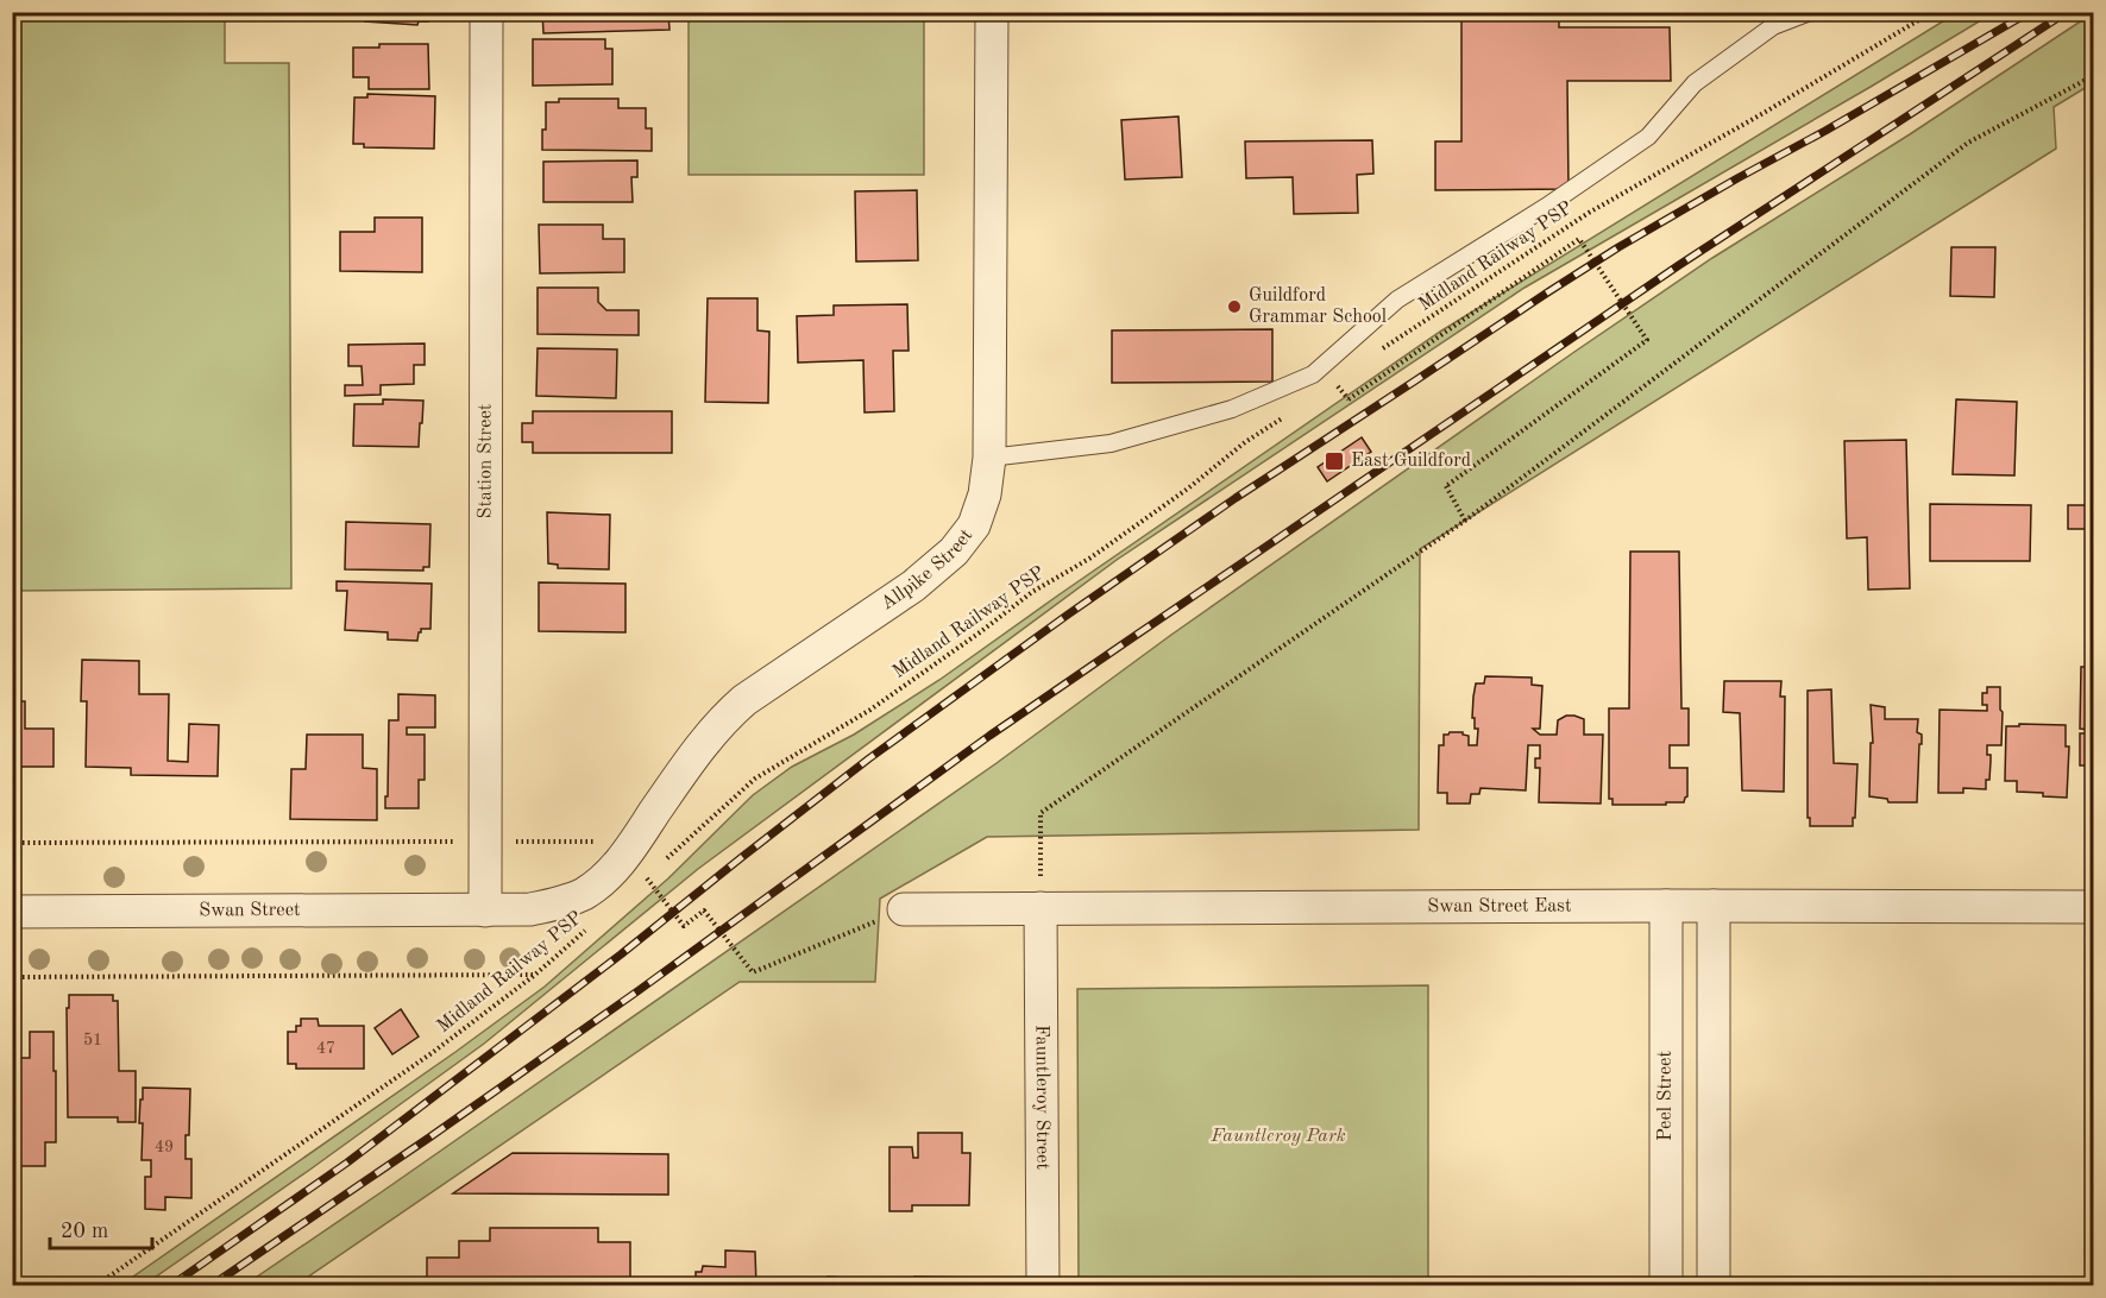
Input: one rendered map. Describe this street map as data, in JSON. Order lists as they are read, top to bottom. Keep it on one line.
{"streets":{"street":["Station Street","Allpike Street","Swan Street East","Swan Street","Peel Street","Fauntleroy Street"],"path":["Midland Railway PSP"]},"crossings":[["Station Street","Allpike Street"],["Station Street","Swan Street"],["Allpike Street","Swan Street"],["Swan Street East","Peel Street"],["Swan Street East","Fauntleroy Street"]],"parks":["Fauntleroy Park"],"places":{"other":["Guildford Grammar School"],"transit":["East Guildford"]},"house_numbers":["51","47","49"],"scale_bar":"20 m"}
